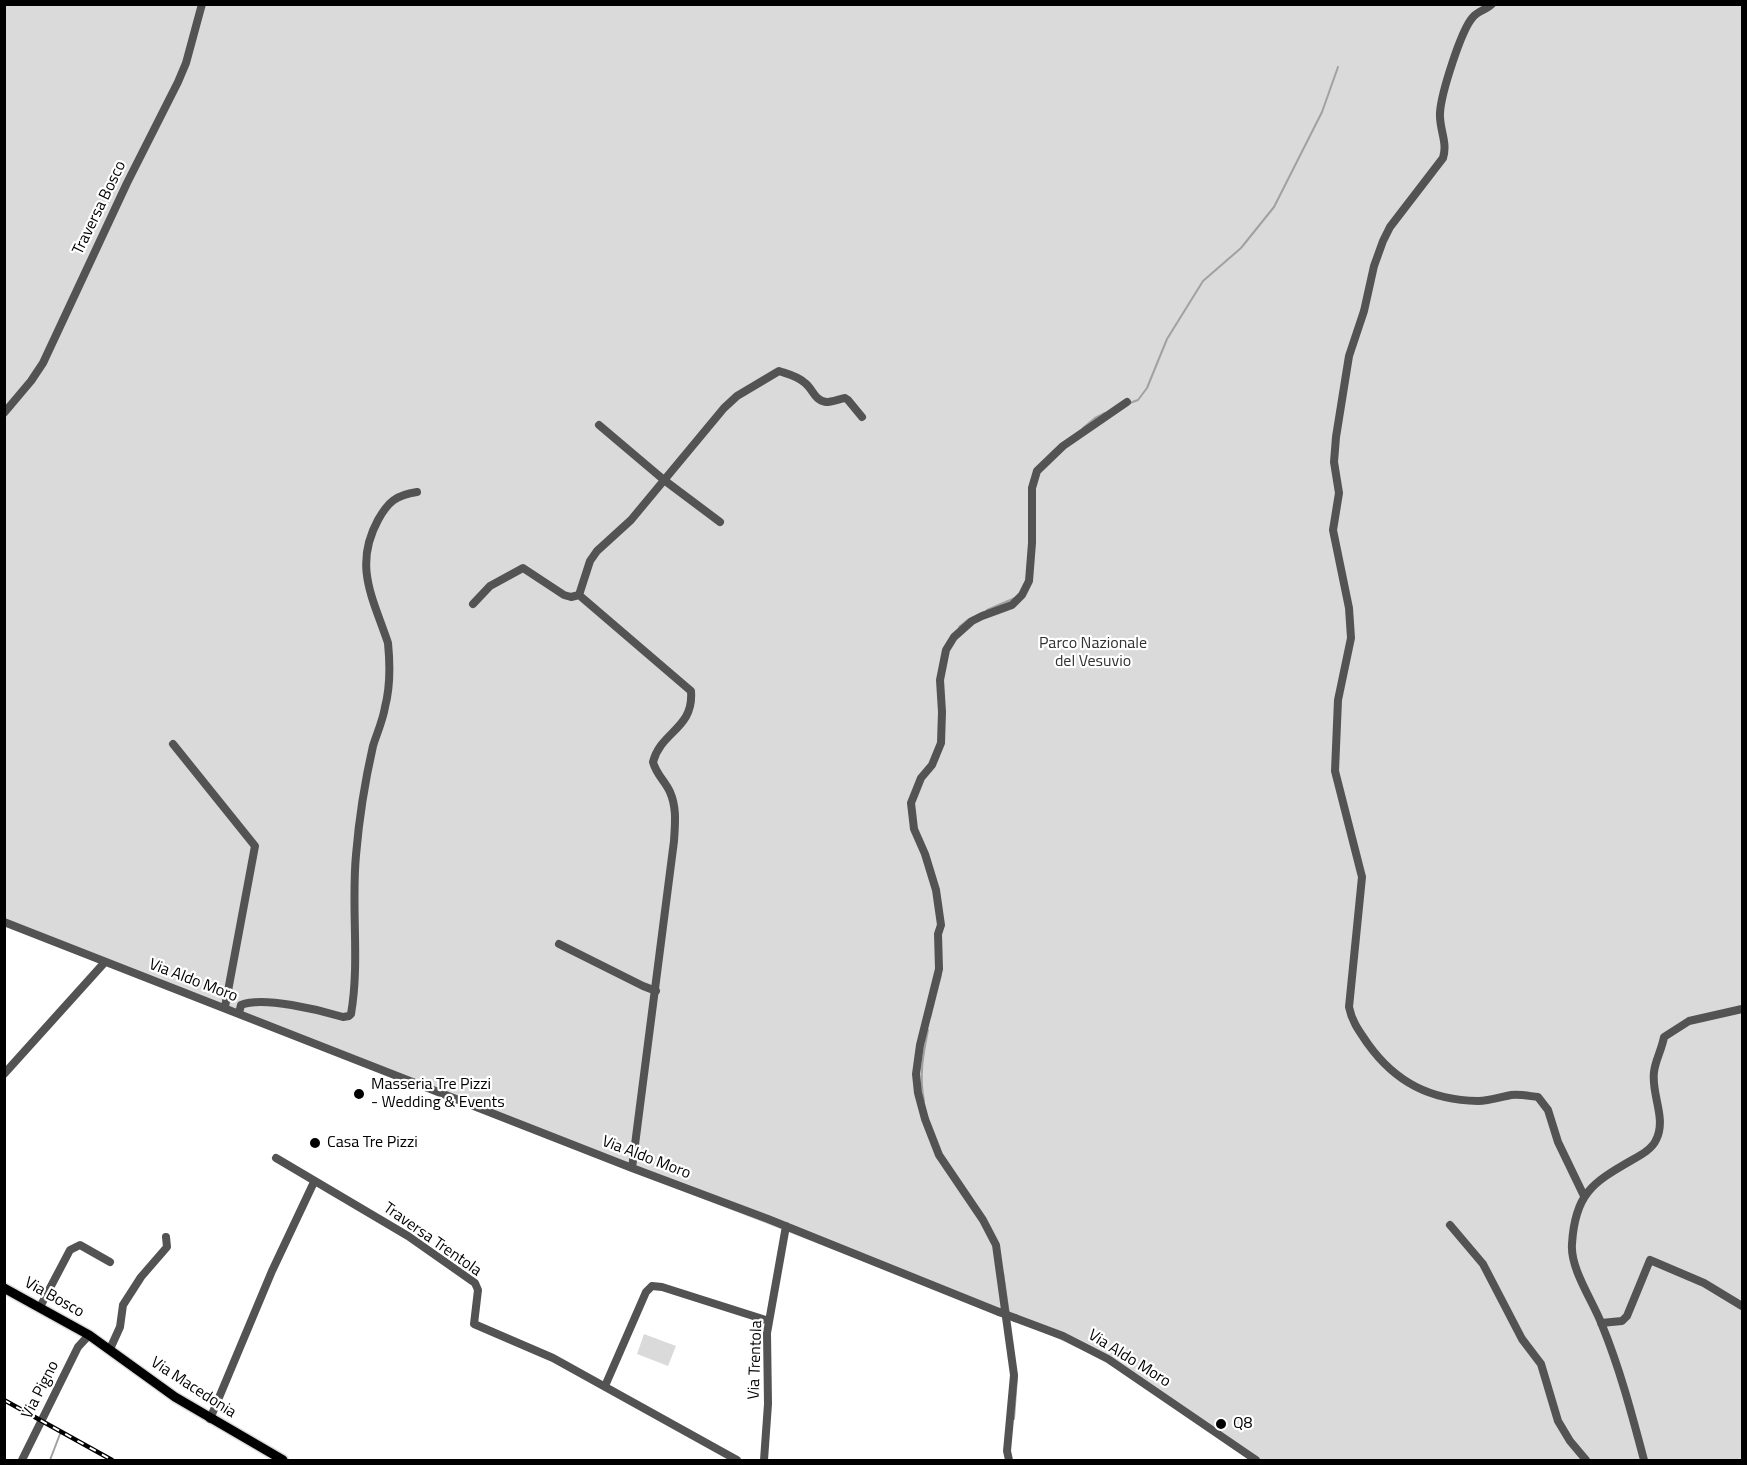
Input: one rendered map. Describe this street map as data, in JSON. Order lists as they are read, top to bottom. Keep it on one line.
{"streets":{"main road":["Via Bosco","Via Macedonia"],"street":["Traversa Bosco","Via Aldo Moro","Traversa Trentola","Via Trentola","Via Pigno"]},"crossings":[["Via Aldo Moro","Via Trentola"],["Via Bosco","Via Macedonia"],["Via Bosco","Via Pigno"],["Via Macedonia","Via Pigno"]],"parks":["Parco Nazionale del Vesuvio"],"places":["Masseria Tre Pizzi - Wedding & Events","Casa Tre Pizzi","Q8"]}
